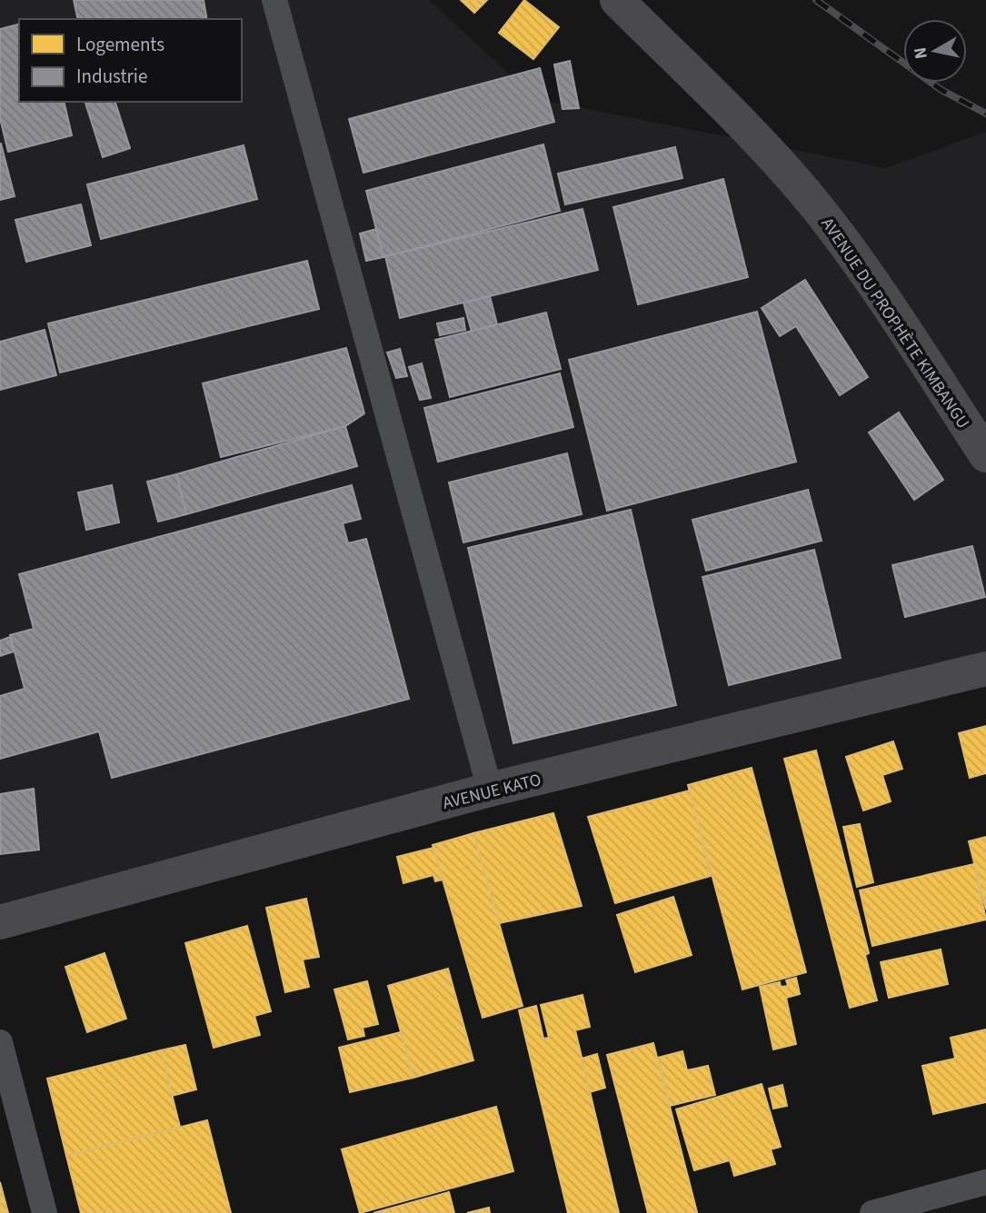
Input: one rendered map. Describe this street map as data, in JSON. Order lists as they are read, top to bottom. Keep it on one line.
{"streets":{"street":["AVENUE DU PROPHÈTE KIMBANGU","AVENUE KATO"]},"legend":["Logements","Industrie"],"north":"left"}
